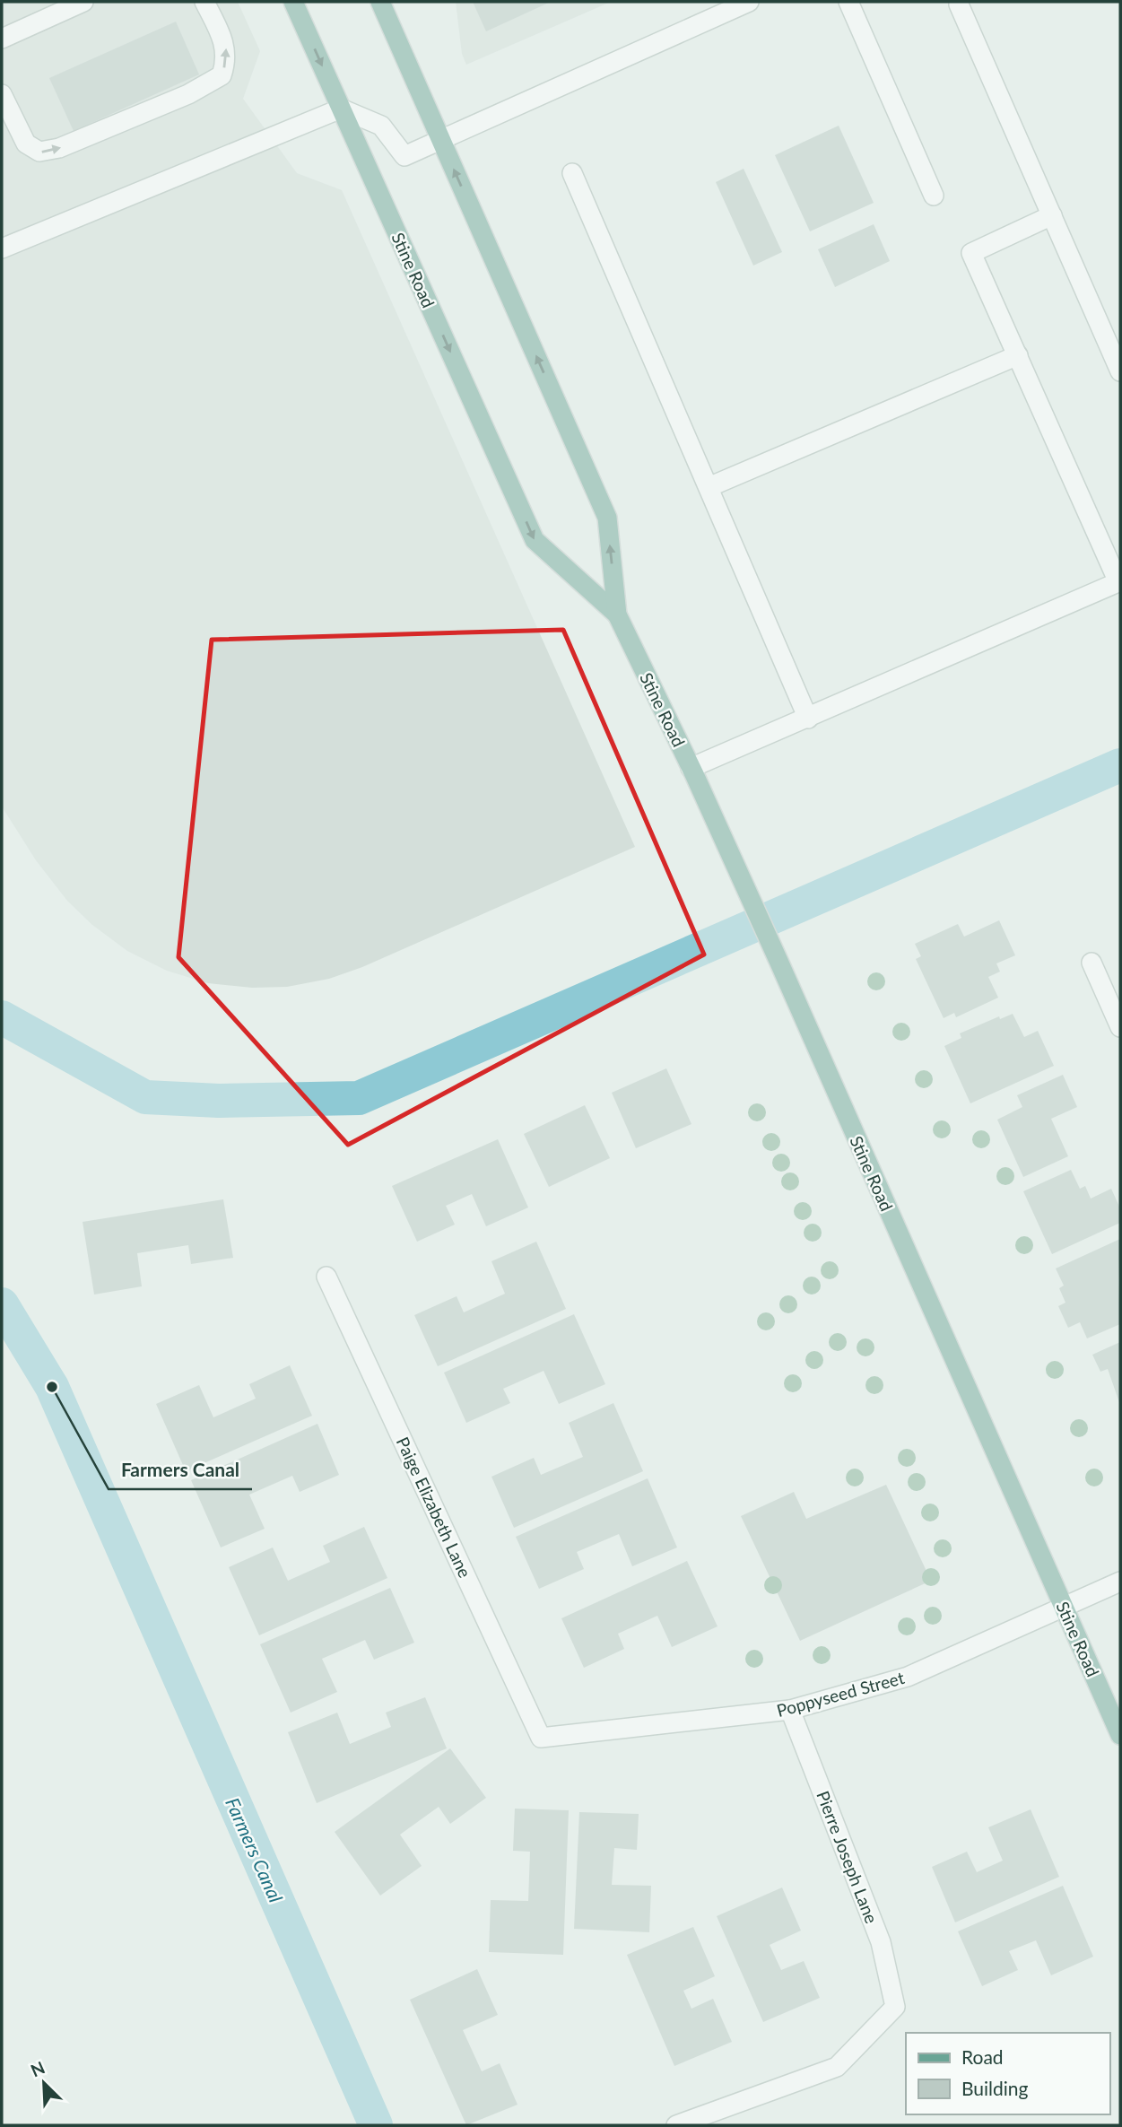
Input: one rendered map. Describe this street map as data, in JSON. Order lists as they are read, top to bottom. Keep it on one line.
{"streets":{"main road":["Stine Road"],"street":["Paige Elizabeth Lane","Poppyseed Street","Pierre Joseph Lane"]},"crossings":[["Stine Road","Poppyseed Street"],["Paige Elizabeth Lane","Poppyseed Street"],["Poppyseed Street","Pierre Joseph Lane"]],"water":["Farmers Canal"],"places":["Farmers Canal"],"legend":["Road","Building"],"north":"top left"}
